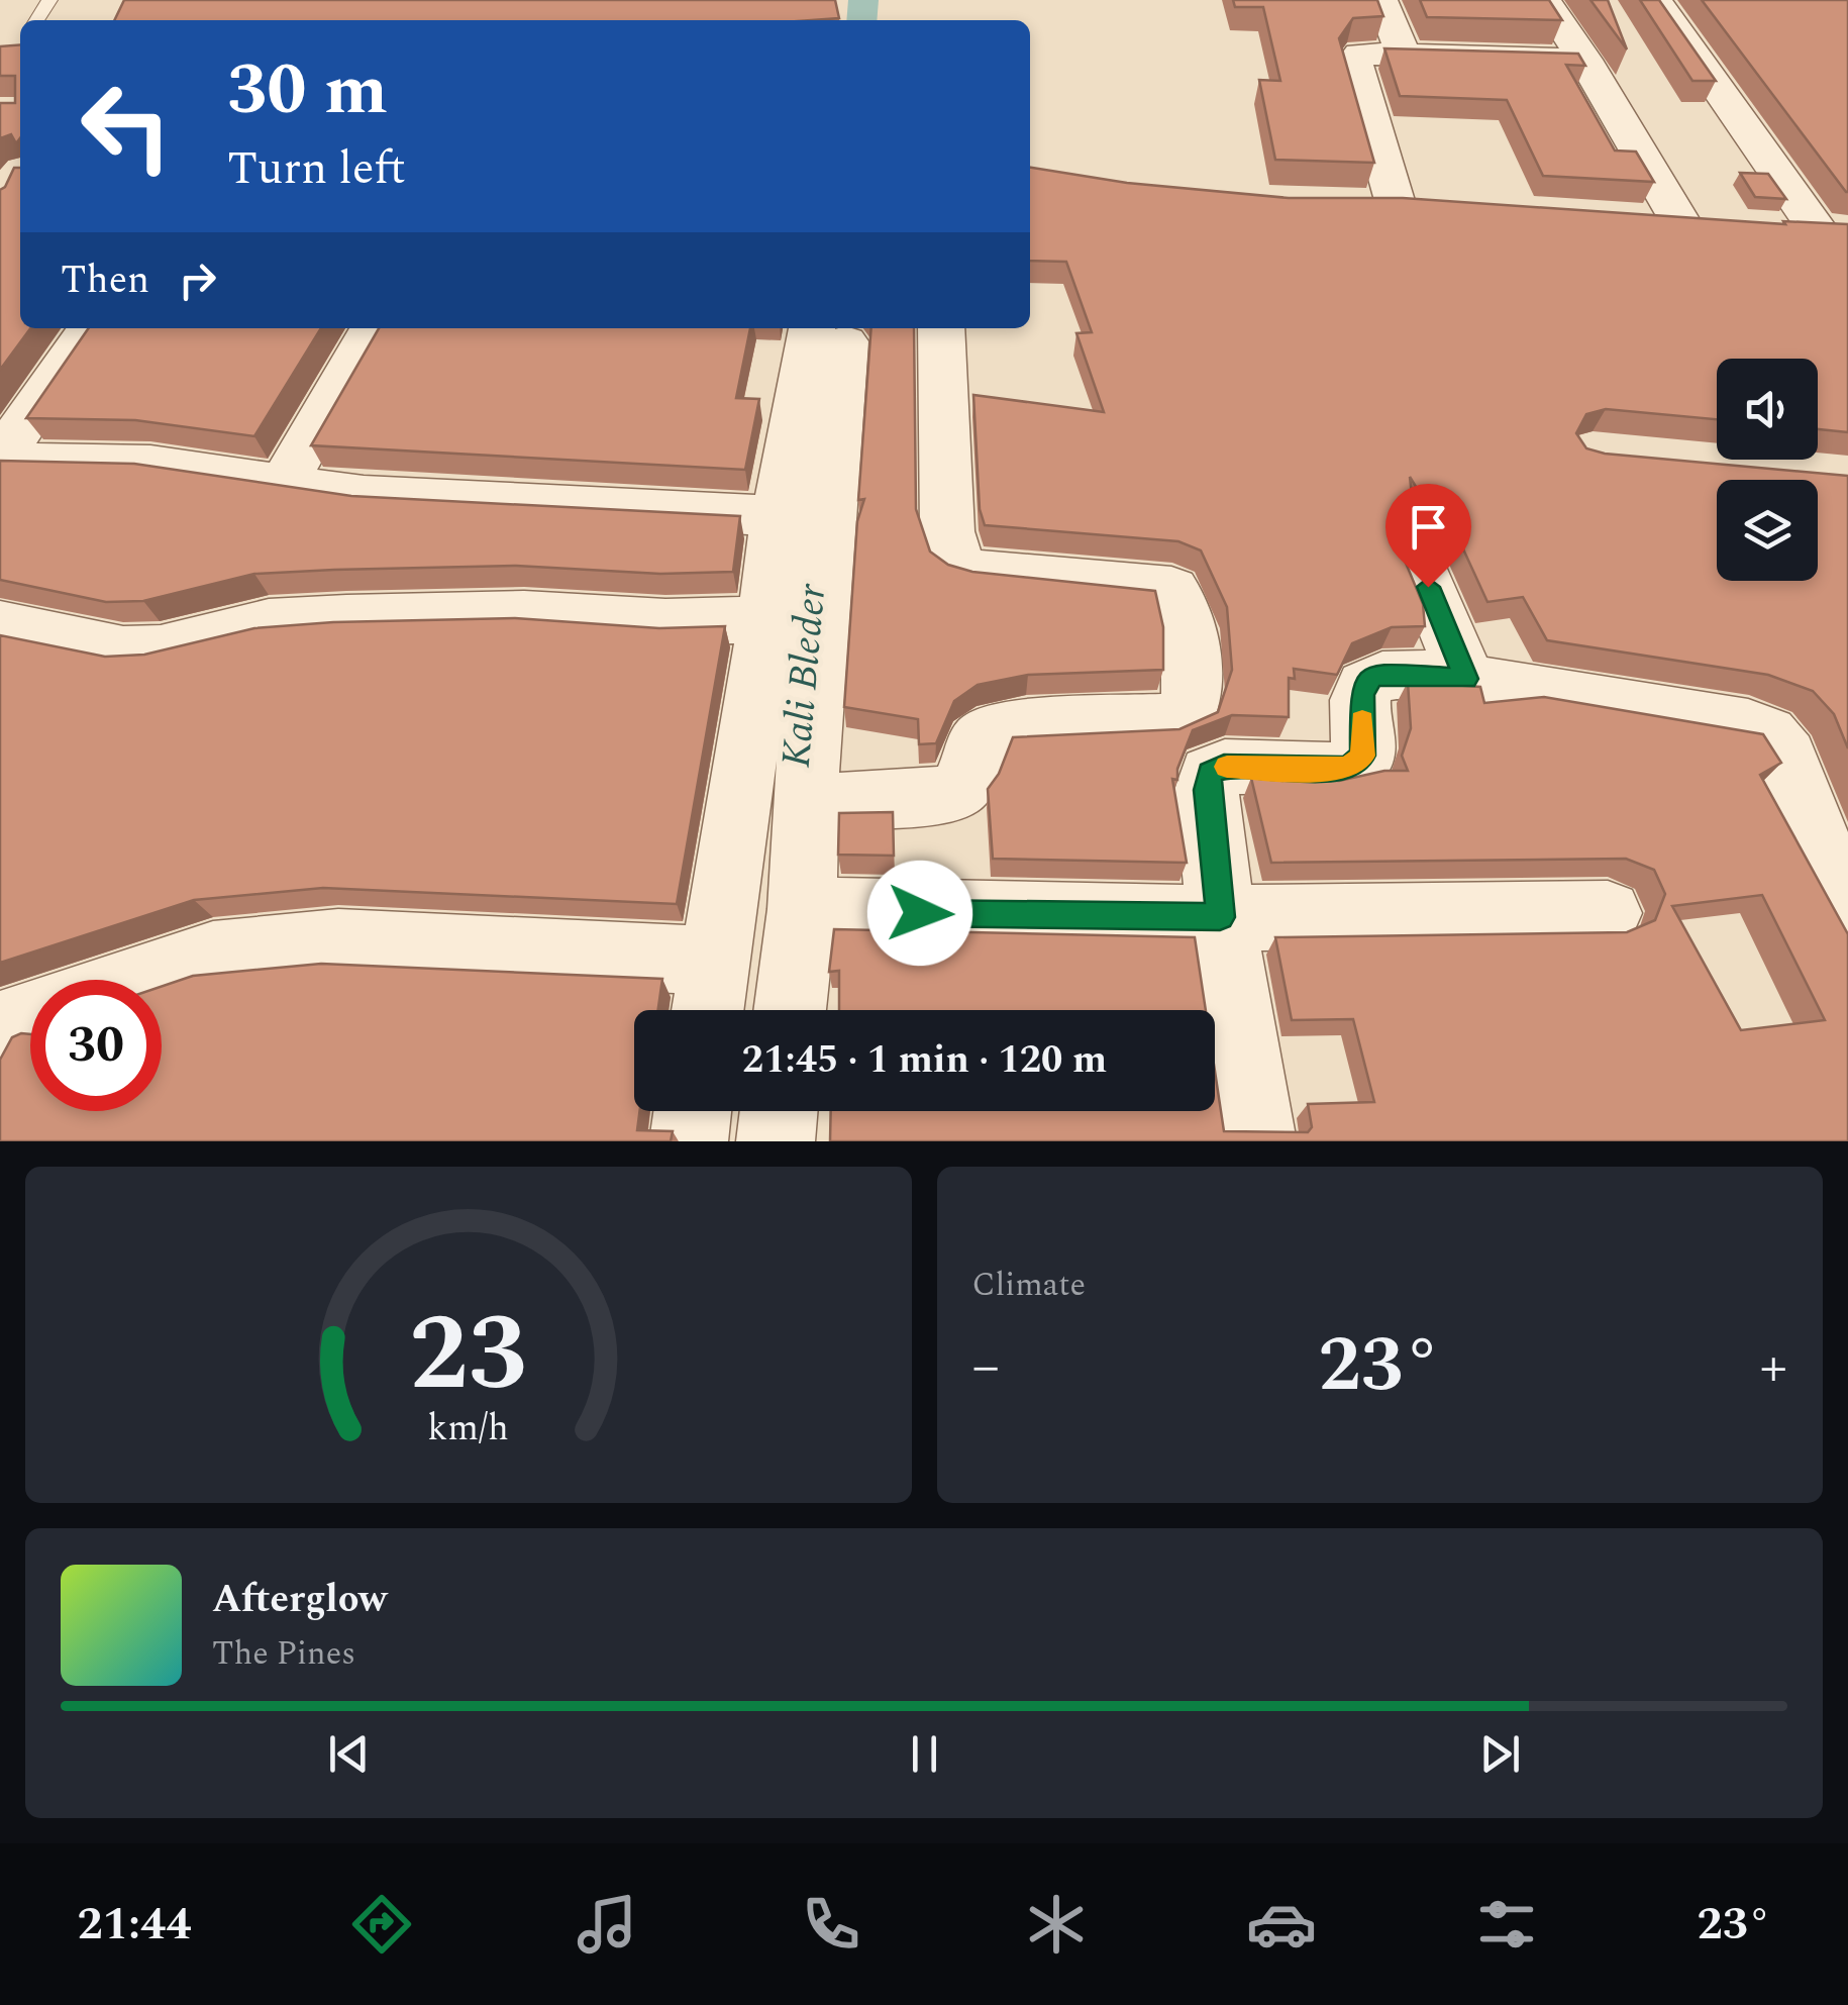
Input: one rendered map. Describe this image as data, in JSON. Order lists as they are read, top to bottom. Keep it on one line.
{"water":["Kali Bleder"],"page":{"turn":["30 m","Turn left"],"then":"Then","limit":"30","trip":"21:45 · 1 min · 120 m","tile":"Climate","heat":["−","23°","+"],"song":["Afterglow","The Pines"],"tabs":["21:44","23°"],"gauge":["23","km/h"]}}
